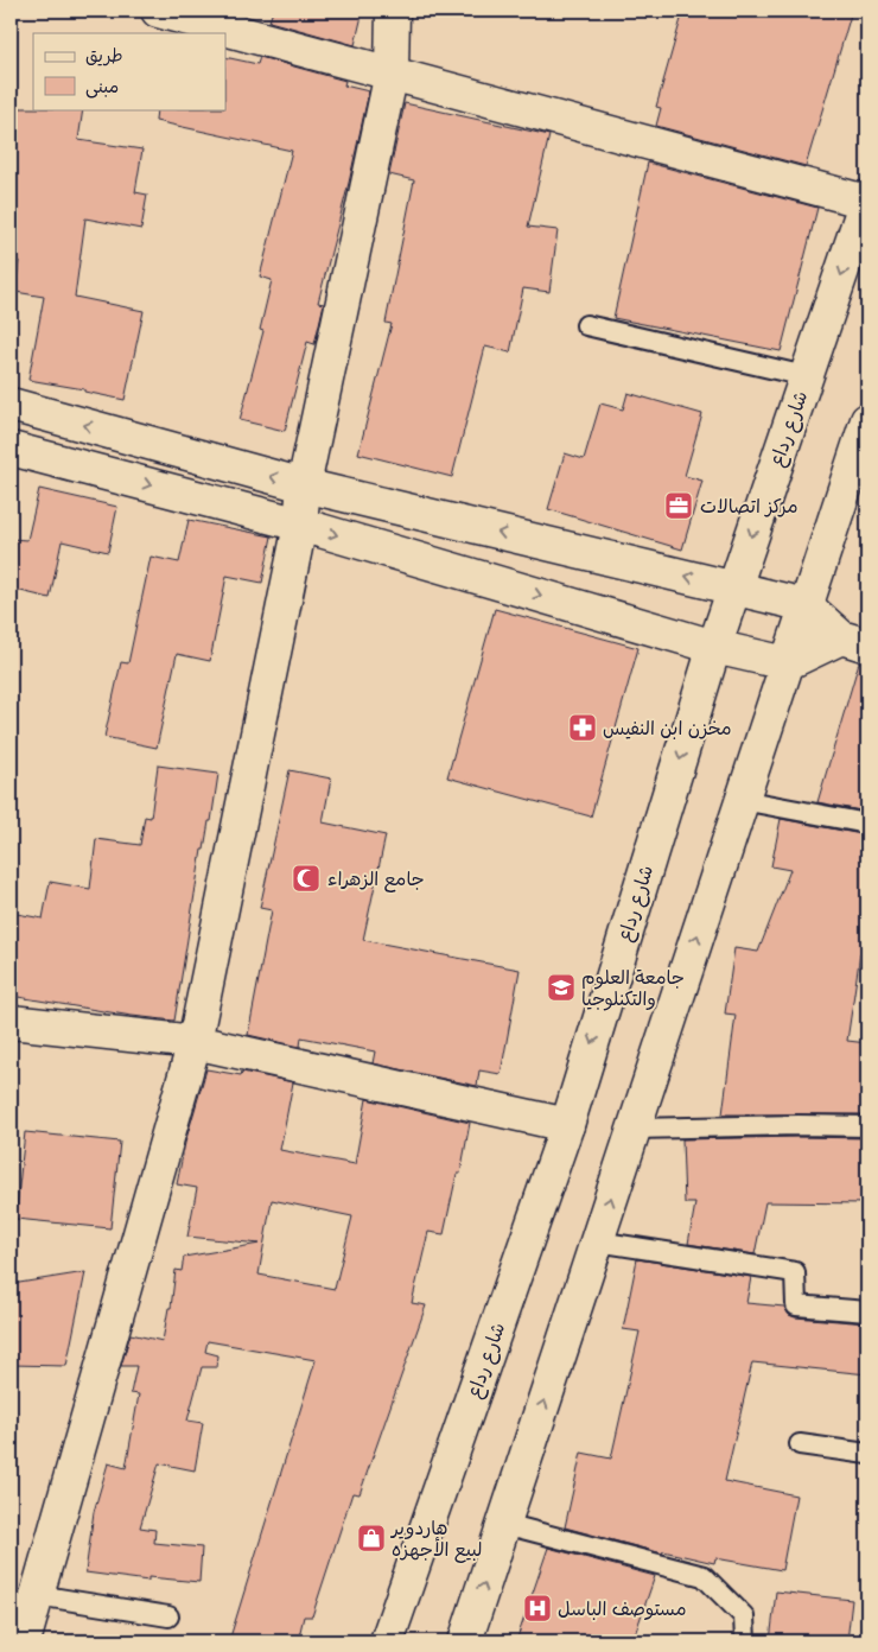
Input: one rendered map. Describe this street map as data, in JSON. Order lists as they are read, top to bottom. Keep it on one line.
{"streets":{"street":["شارع رداع"]},"places":{"office":["مركز اتصالات"],"pharmacy":["مخزن ابن النفيس"],"mosque":["جامع الزهراء"],"school or university":["جامعة العلوم والتكنلوجيا"],"shop":["هاردوير لبيع الأجهزه"],"hospital":["مستوصف الباسل"]},"legend":["طريق","مبنى"]}
